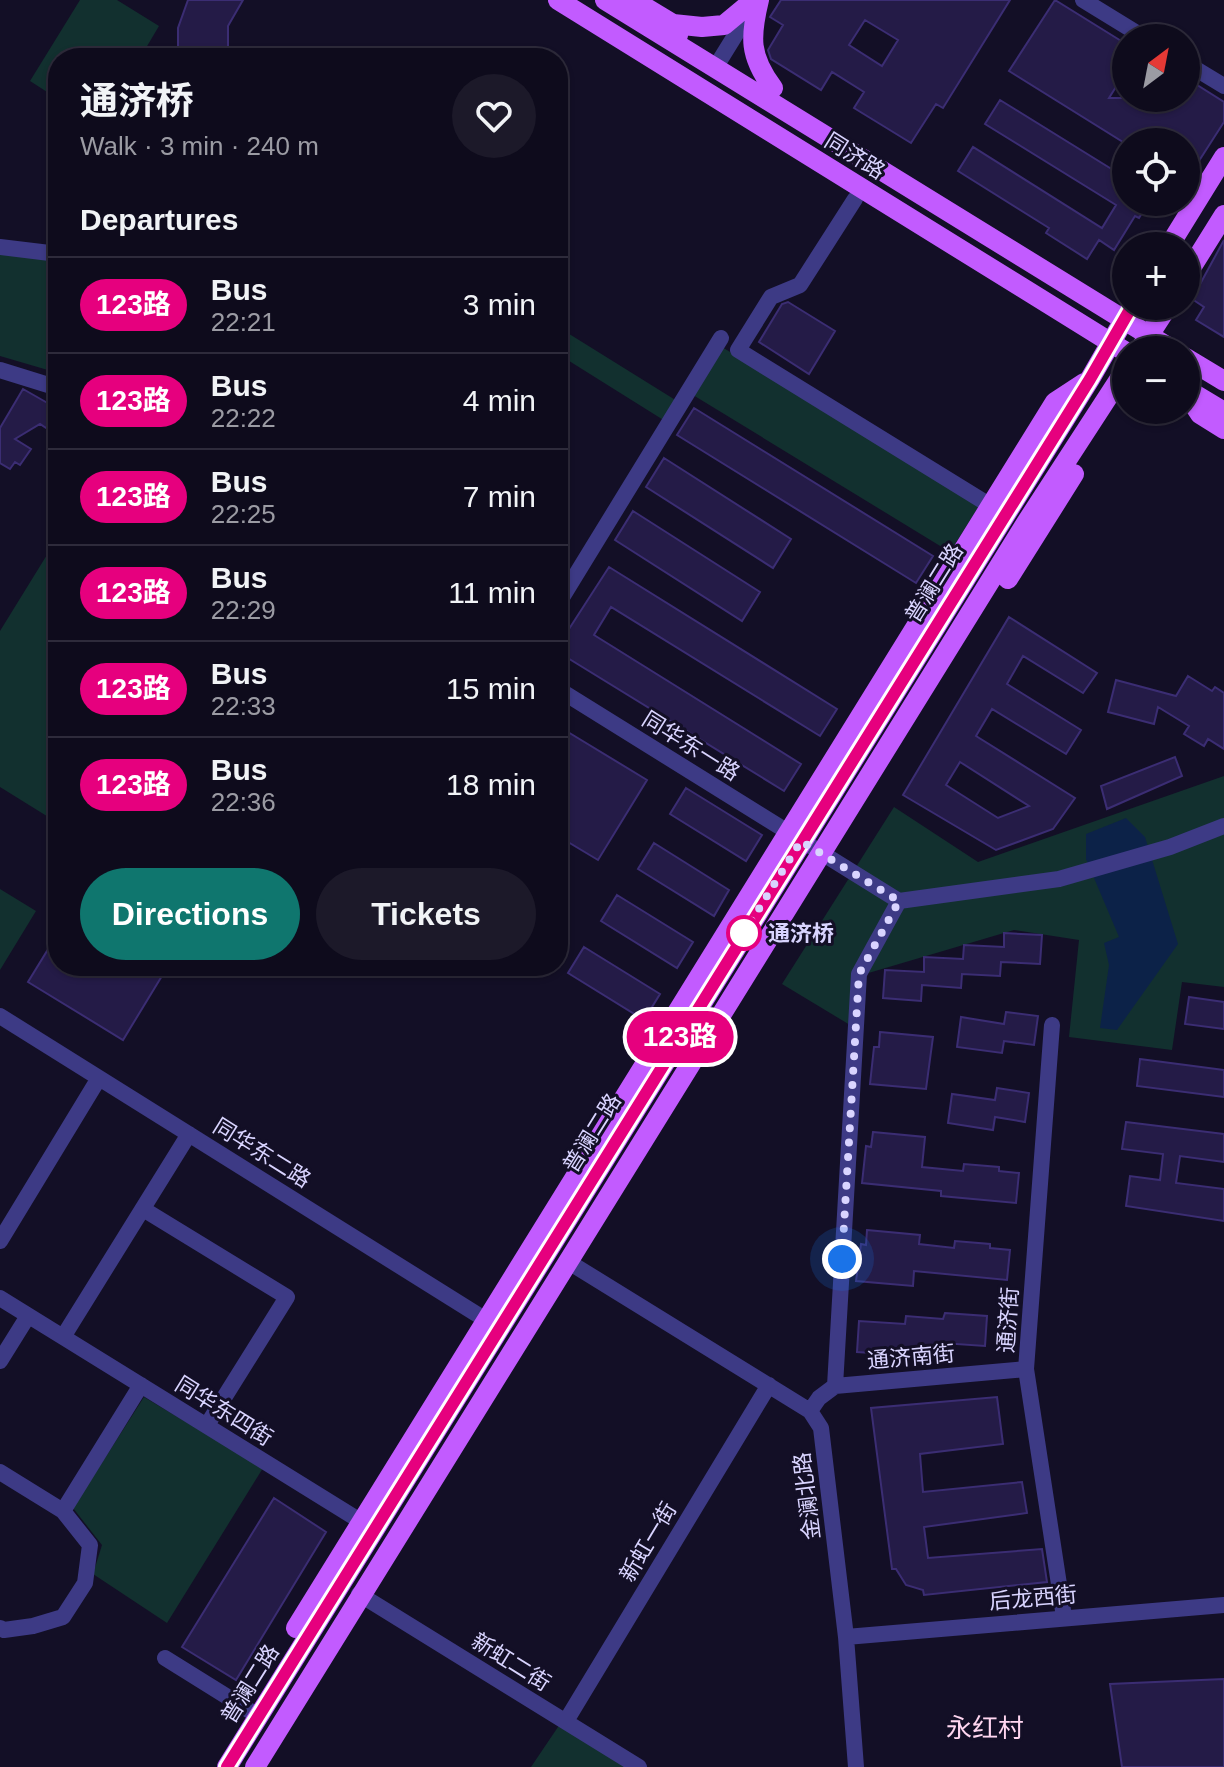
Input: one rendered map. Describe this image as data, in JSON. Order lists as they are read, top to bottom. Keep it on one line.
{"streets":{"main road":["同济路","普澜二路"],"street":["同华东一路","同华东二路","通济街","通济南街","同华东四街","金澜北路","新虹一街","后龙西街","新虹二街"]},"crossings":[["普澜二路","同华东一路"],["普澜二路","同华东二路"],["通济街","通济南街"],["通济街","后龙西街"],["金澜北路","后龙西街"],["新虹一街","新虹二街"]],"districts":["永红村"],"places":["通济桥"],"lines":["bus line 123路"],"north":"top right","page":{"on_map":"123路","map_buttons":["+","−"],"heading":[["通济桥","Walk · 3 min · 240 m"],"Departures"],"list":[{"mark":"123路","name":"Bus","note":"22:21","value":"3 min"},{"mark":"123路","name":"Bus","note":"22:22","value":"4 min"},{"mark":"123路","name":"Bus","note":"22:25","value":"7 min"},{"mark":"123路","name":"Bus","note":"22:29","value":"11 min"},{"mark":"123路","name":"Bus","note":"22:33","value":"15 min"},{"mark":"123路","name":"Bus","note":"22:36","value":"18 min"}],"buttons":["Directions","Tickets"]}}
